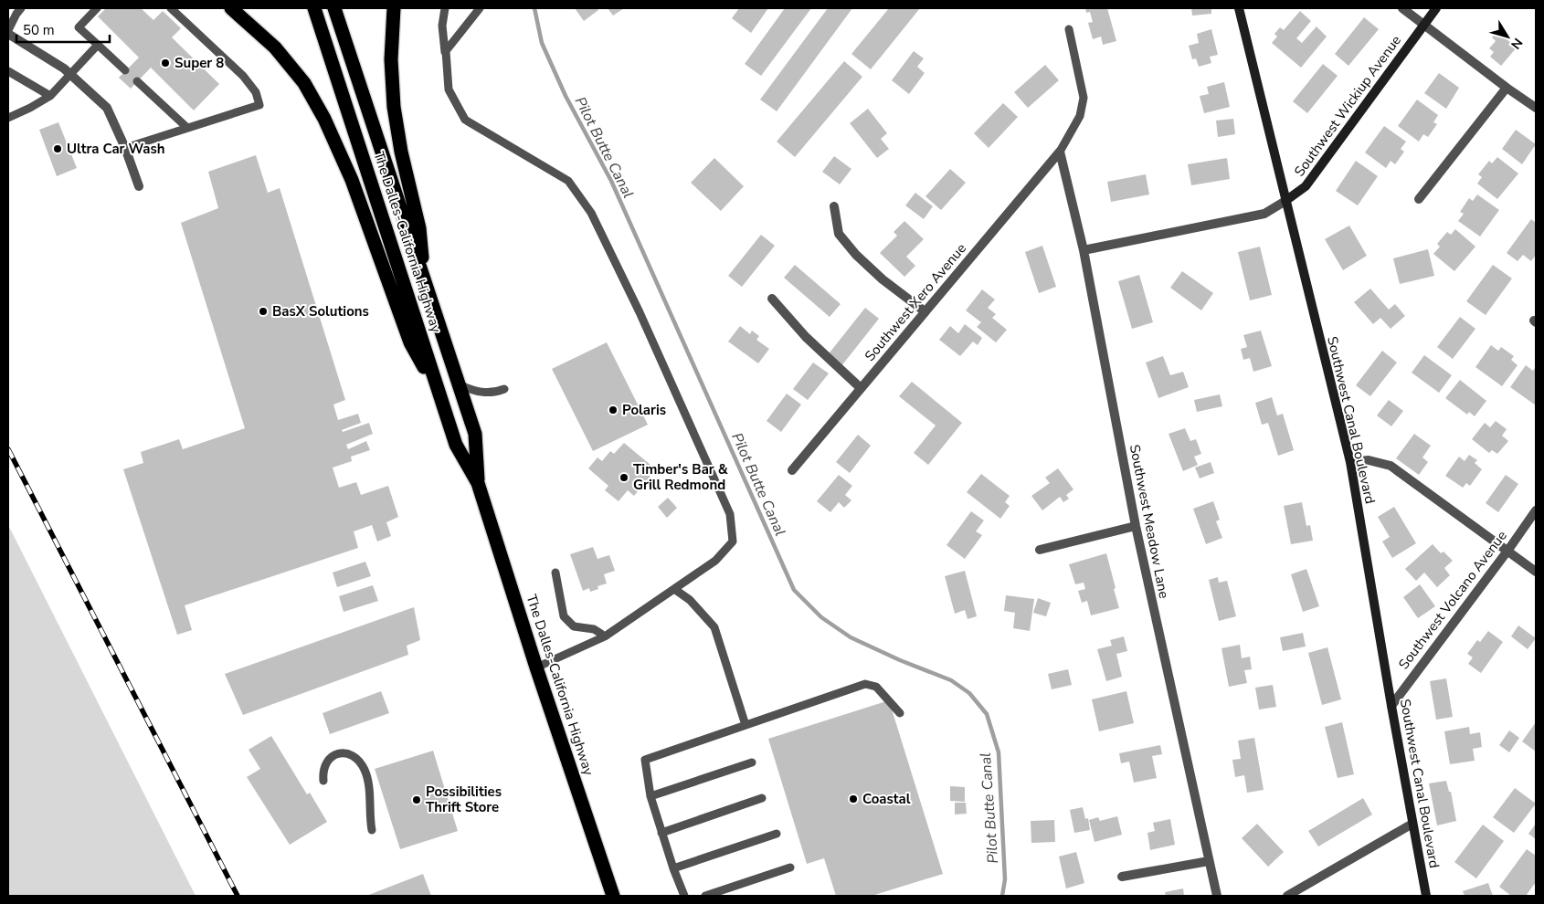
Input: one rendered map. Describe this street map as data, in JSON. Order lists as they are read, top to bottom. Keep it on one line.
{"streets":{"highway":["The Dalles-California Highway"],"main road":["Southwest Wickiup Avenue","Southwest Canal Boulevard"],"street":["Southwest Xero Avenue","Southwest Meadow Lane","Southwest Volcano Avenue"]},"crossings":[["Southwest Wickiup Avenue","Southwest Canal Boulevard"],["Southwest Wickiup Avenue","Southwest Meadow Lane"],["Southwest Xero Avenue","Southwest Meadow Lane"],["Southwest Canal Boulevard","Southwest Volcano Avenue"]],"water":["Pilot Butte Canal"],"places":["Super 8","Ultra Car Wash","BasX Solutions","Polaris","Timber's Bar & Grill Redmond","Coastal","Possibilities Thrift Store"],"scale_bar":"50 m","north":"bottom right"}
